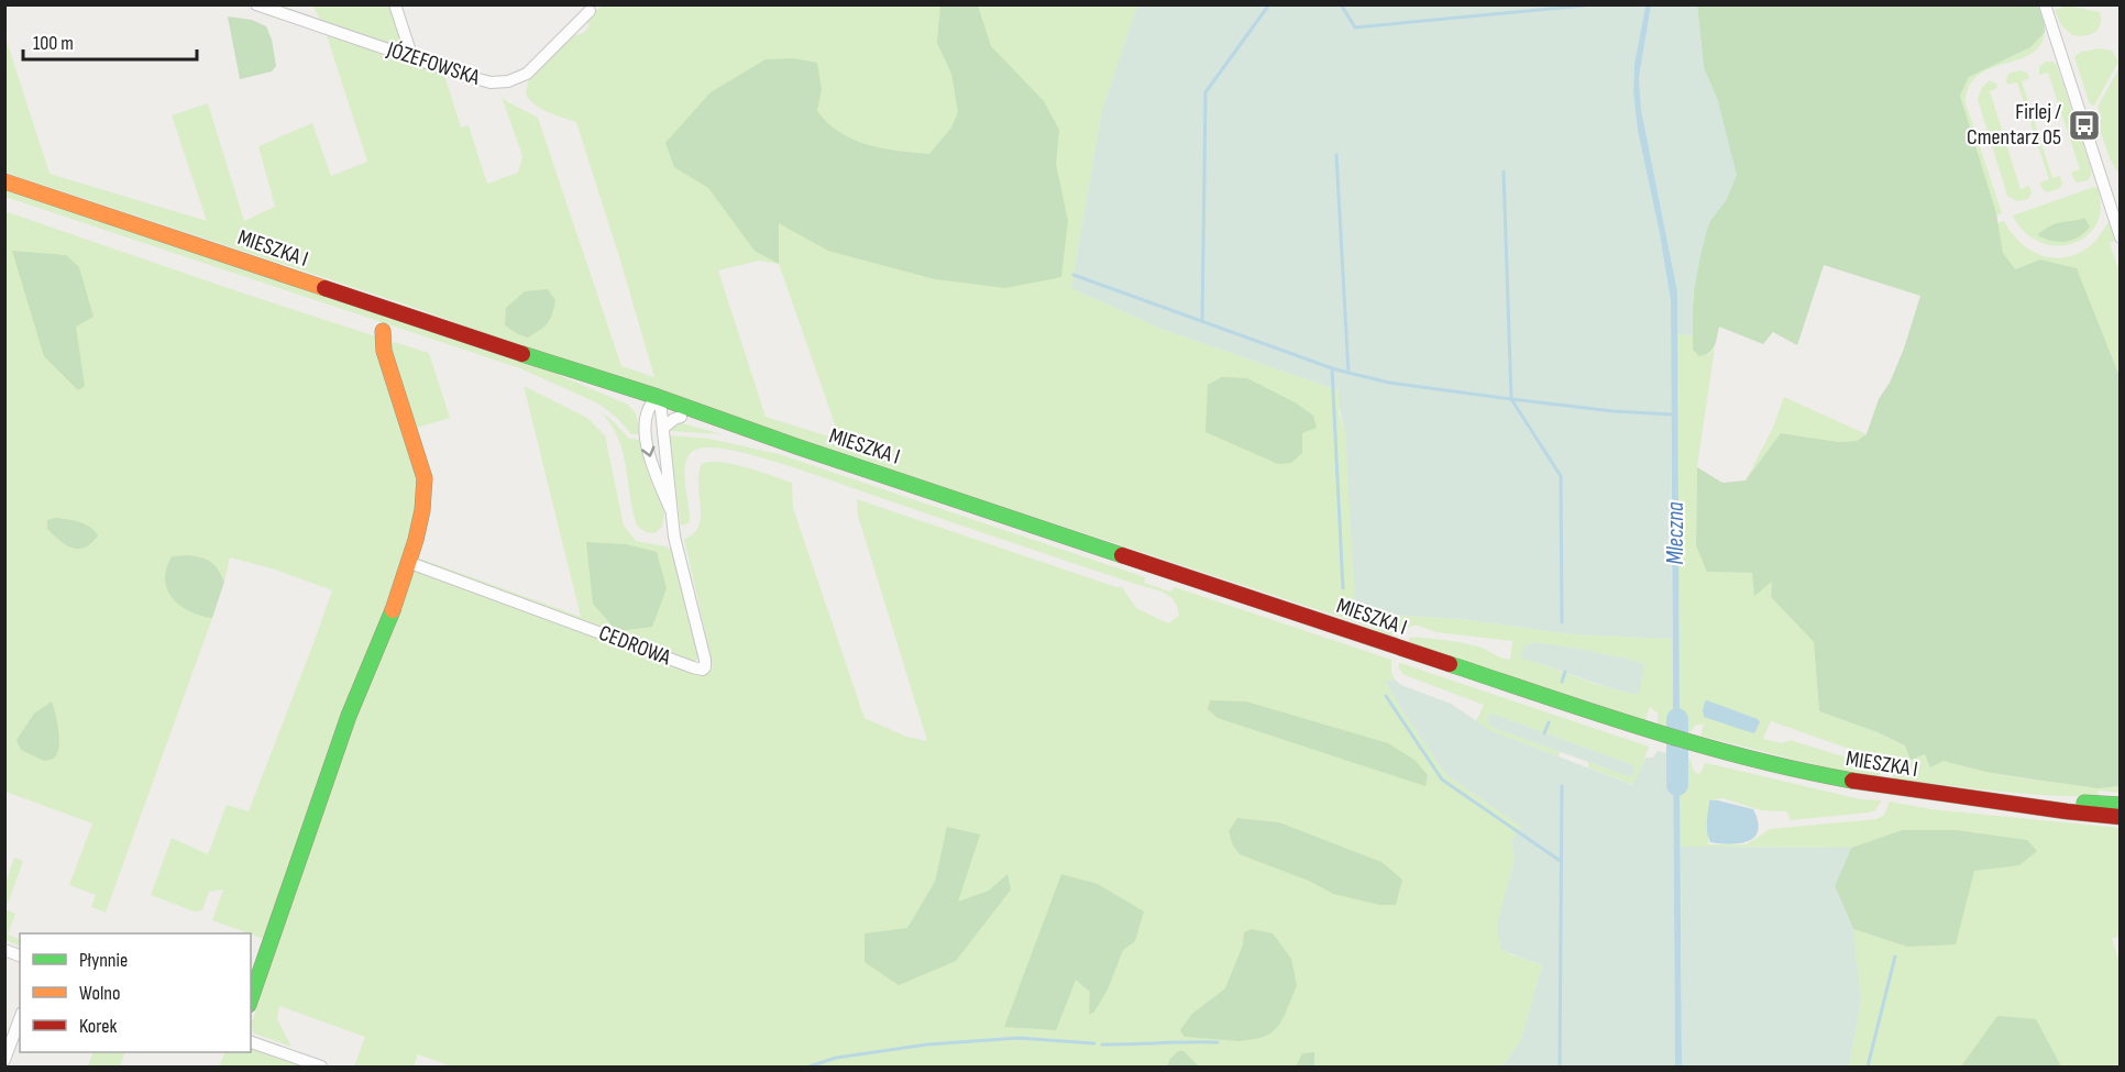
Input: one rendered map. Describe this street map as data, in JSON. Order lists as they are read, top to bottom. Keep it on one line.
{"streets":{"street":["JÓZEFOWSKA","MIESZKA I","CEDROWA"]},"crossings":[["MIESZKA I","CEDROWA"]],"water":["Mleczna"],"places":{"bus stop":["Firlej / Cmentarz 05"]},"legend":["Płynnie","Wolno","Korek"],"scale_bar":"100 m"}
